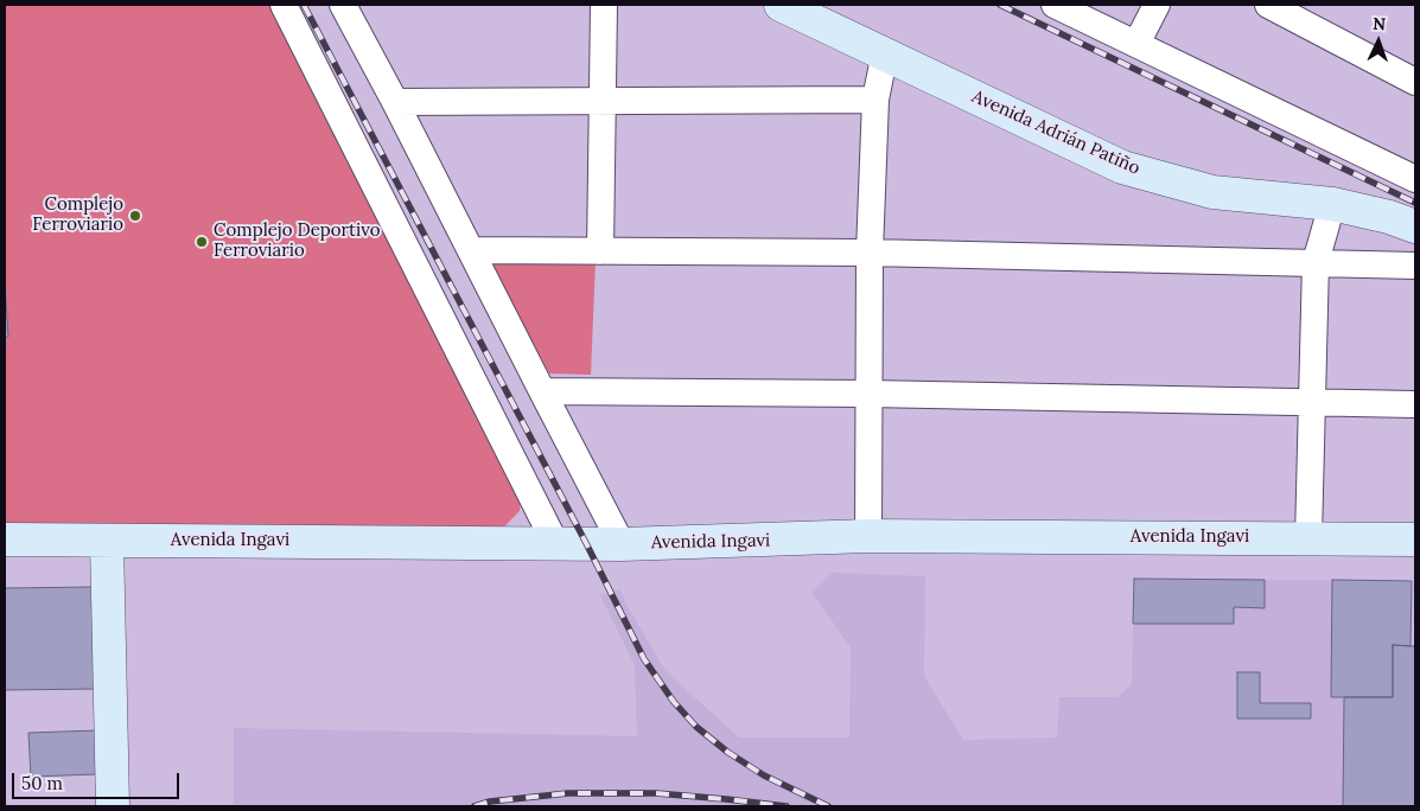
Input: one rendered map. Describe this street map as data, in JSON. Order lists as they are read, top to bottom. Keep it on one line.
{"streets":{"street":["Avenida Adrián Patiño","Avenida Ingavi"]},"places":["Complejo Ferroviario","Complejo Deportivo Ferroviario"],"scale_bar":"50 m","north":"top"}
